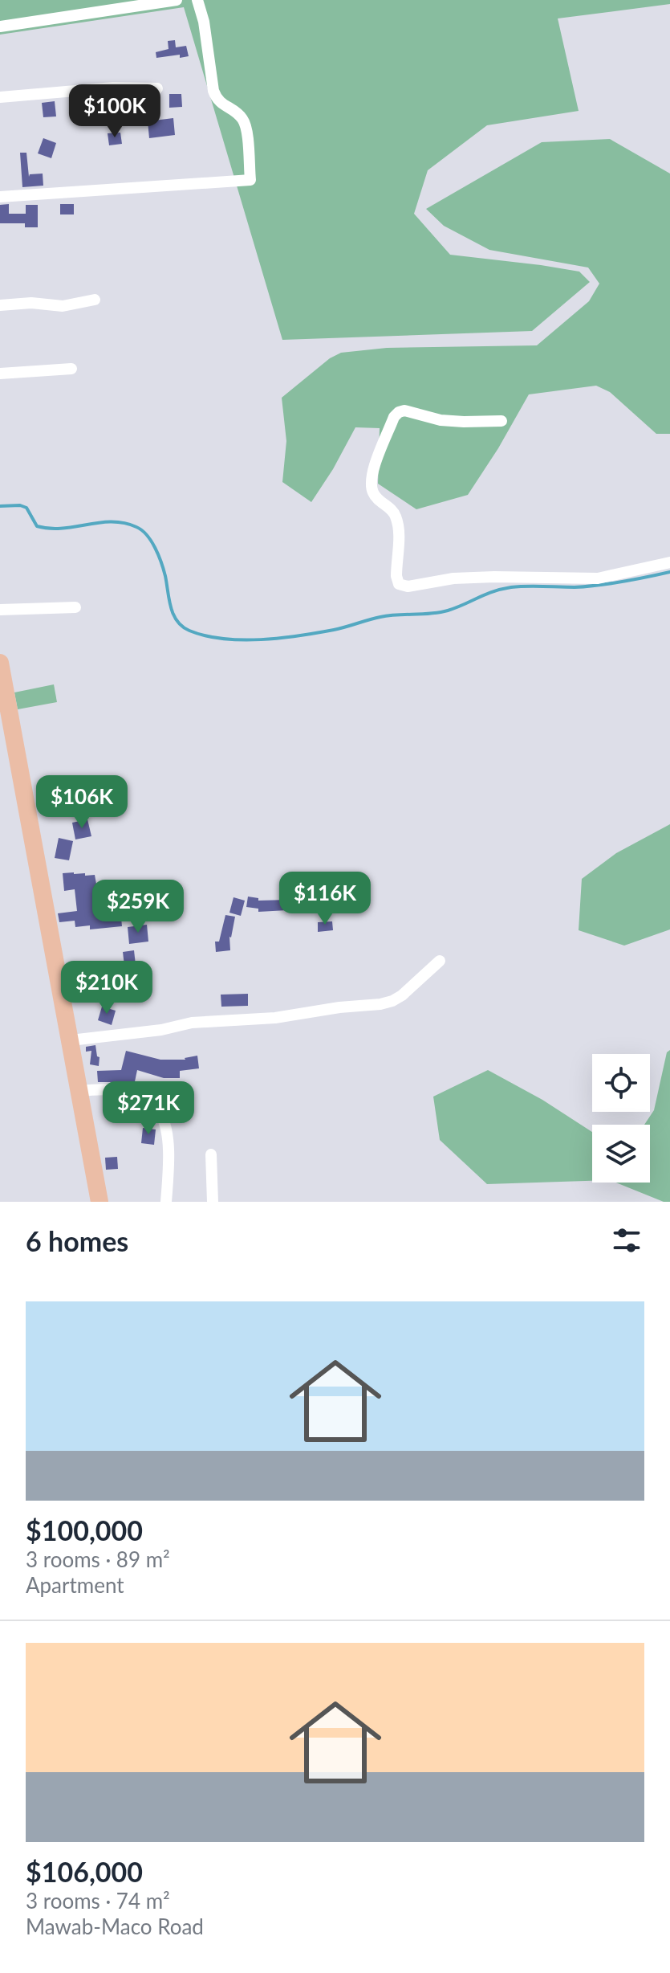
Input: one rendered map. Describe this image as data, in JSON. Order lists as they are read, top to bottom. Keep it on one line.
{"page":{"price":["$100K","$106K","$116K","$259K","$210K","$271K"],"heading":"6 homes","list":[{"name":"$100,000","note":"3 rooms · 89 m² · Apartment"},{"name":"$106,000","note":"3 rooms · 74 m² · Mawab-Maco Road"}]}}
